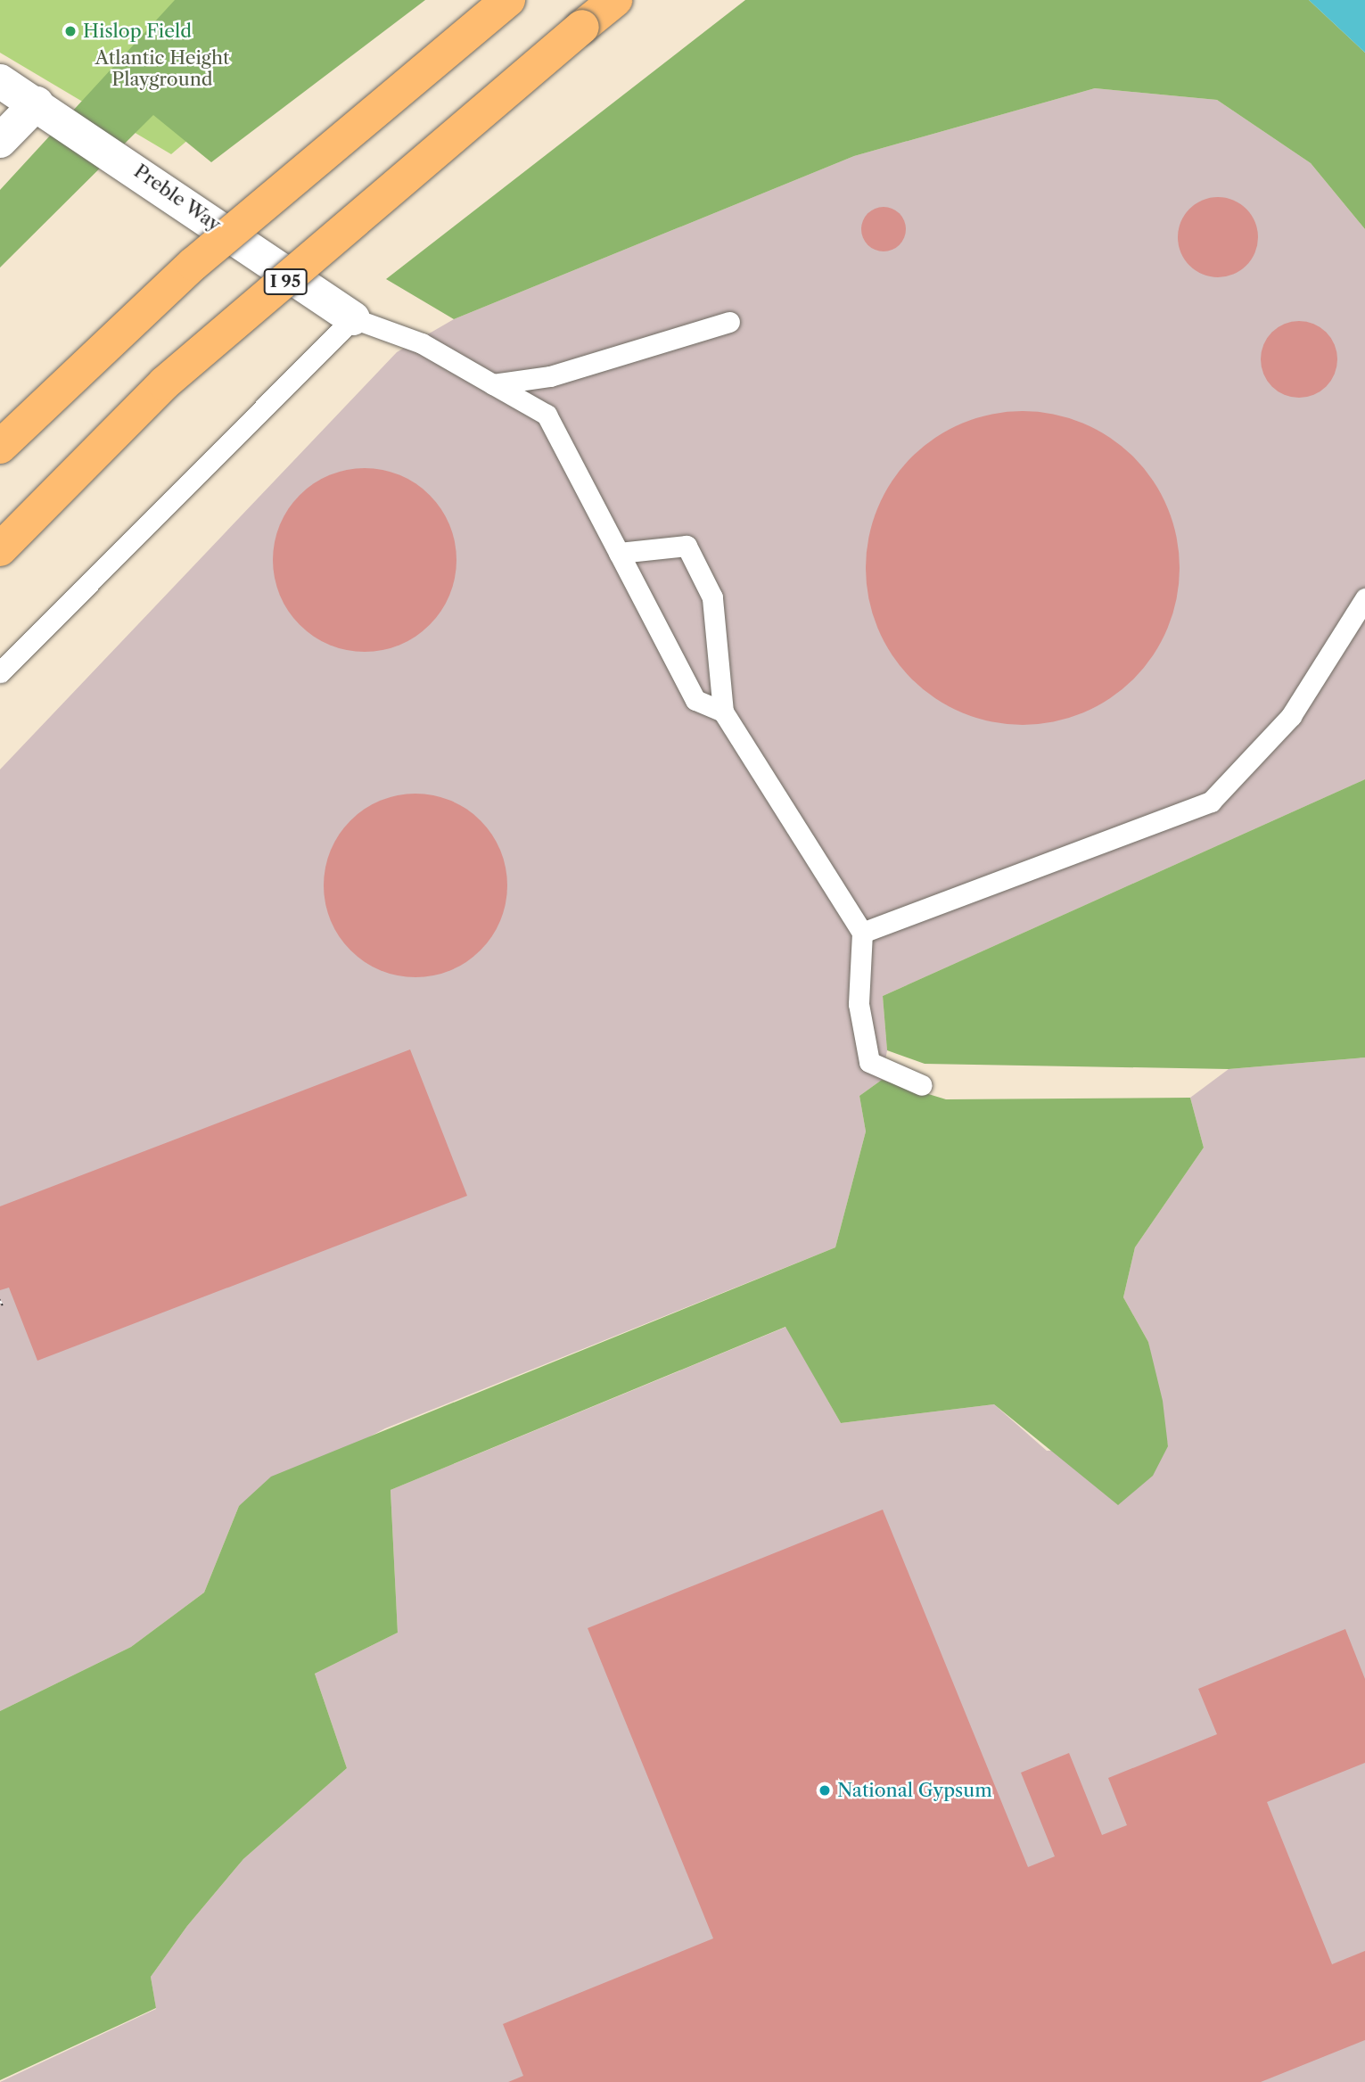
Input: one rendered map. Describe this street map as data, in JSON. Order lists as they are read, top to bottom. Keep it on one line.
{"streets":{"highway":["I 95"],"street":["Preble Way"]},"parks":["Atlantic Height Playground"],"places":["Hislop Field","National Gypsum"]}
